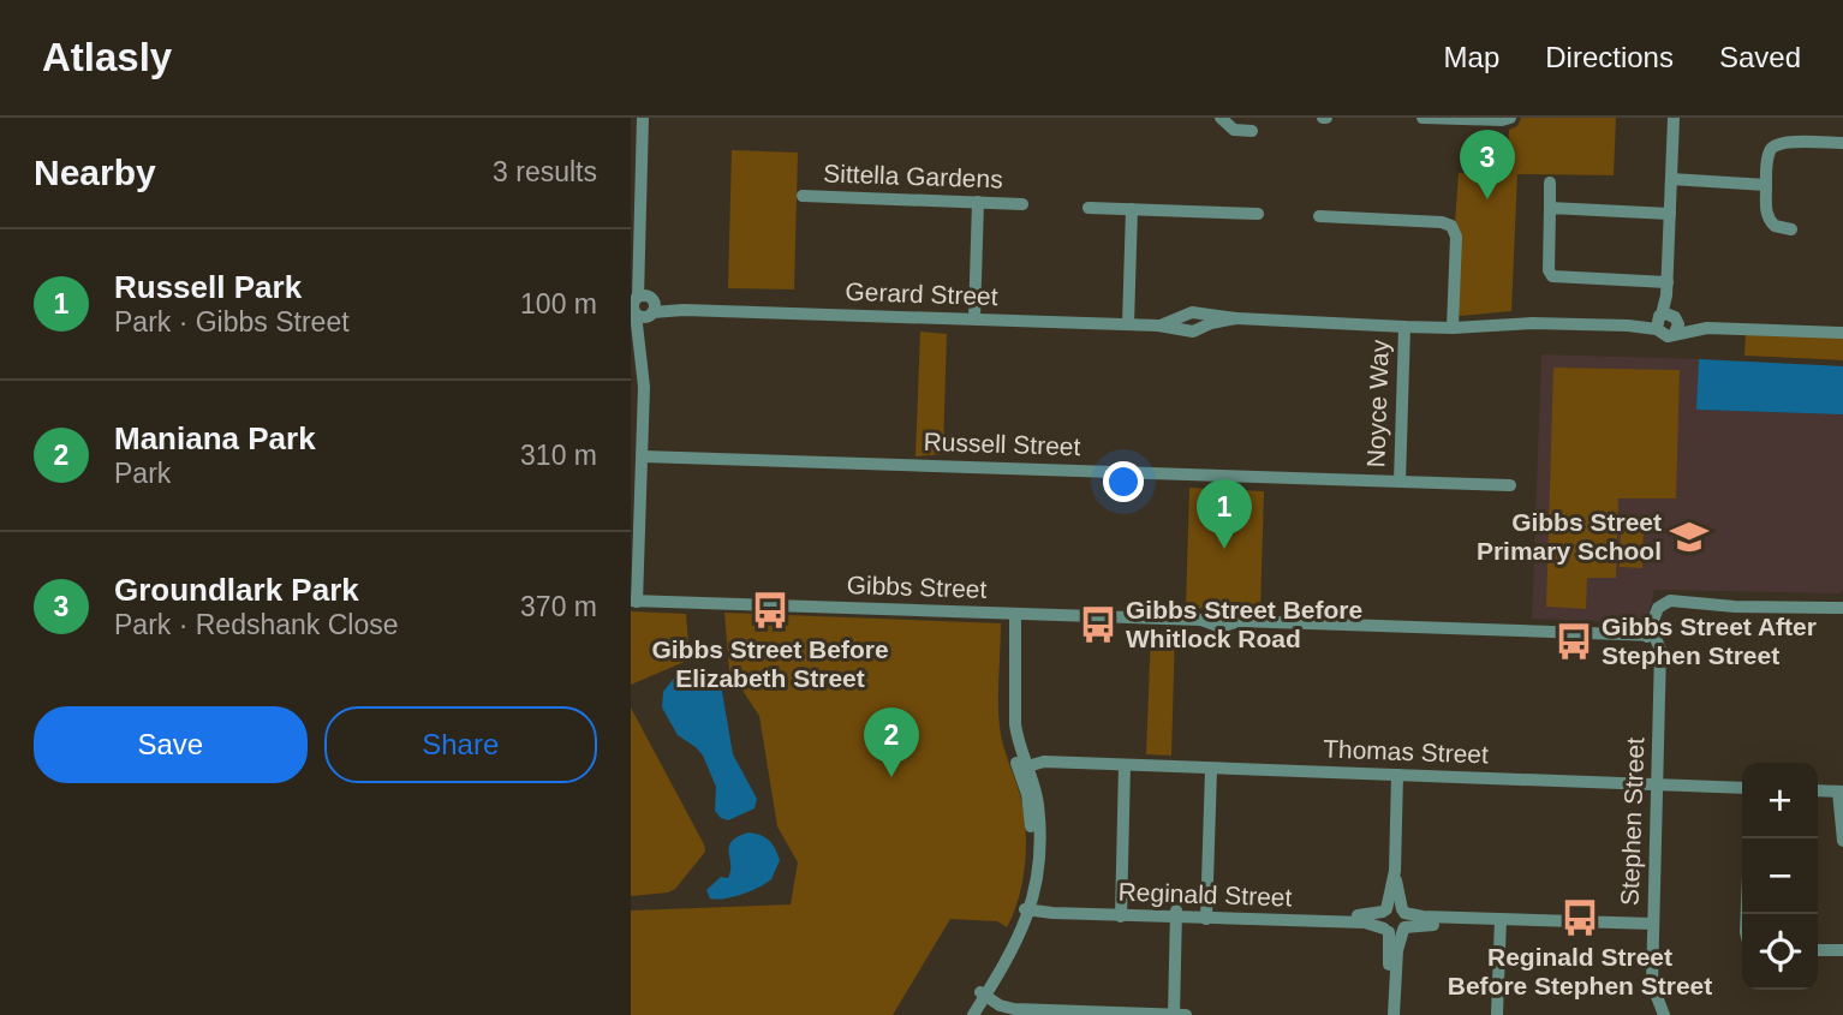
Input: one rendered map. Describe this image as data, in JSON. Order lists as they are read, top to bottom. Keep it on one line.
{"streets":{"street":["Sittella Gardens","Gerard Street","Noyce Way","Russell Street","Gibbs Street","Thomas Street","Stephen Street","Reginald Street"]},"crossings":[["Gerard Street","Noyce Way"],["Noyce Way","Russell Street"],["Gibbs Street","Stephen Street"],["Thomas Street","Stephen Street"]],"places":{"school or university":["Gibbs Street Primary School"],"bus stop":["Gibbs Street Before Elizabeth Street","Gibbs Street Before Whitlock Road","Gibbs Street After Stephen Street","Reginald Street Before Stephen Street"]},"page":{"header":"Atlasly","nav":["Map","Directions","Saved"],"heading":["Nearby","3 results"],"pins":["3","1","2"],"list":[{"mark":"1","name":"Russell Park","note":"Park · Gibbs Street","value":"100 m"},{"mark":"2","name":"Maniana Park","note":"Park","value":"310 m"},{"mark":"3","name":"Groundlark Park","note":"Park · Redshank Close","value":"370 m"}],"buttons":["Save","Share"],"map_buttons":["+","−"]}}
